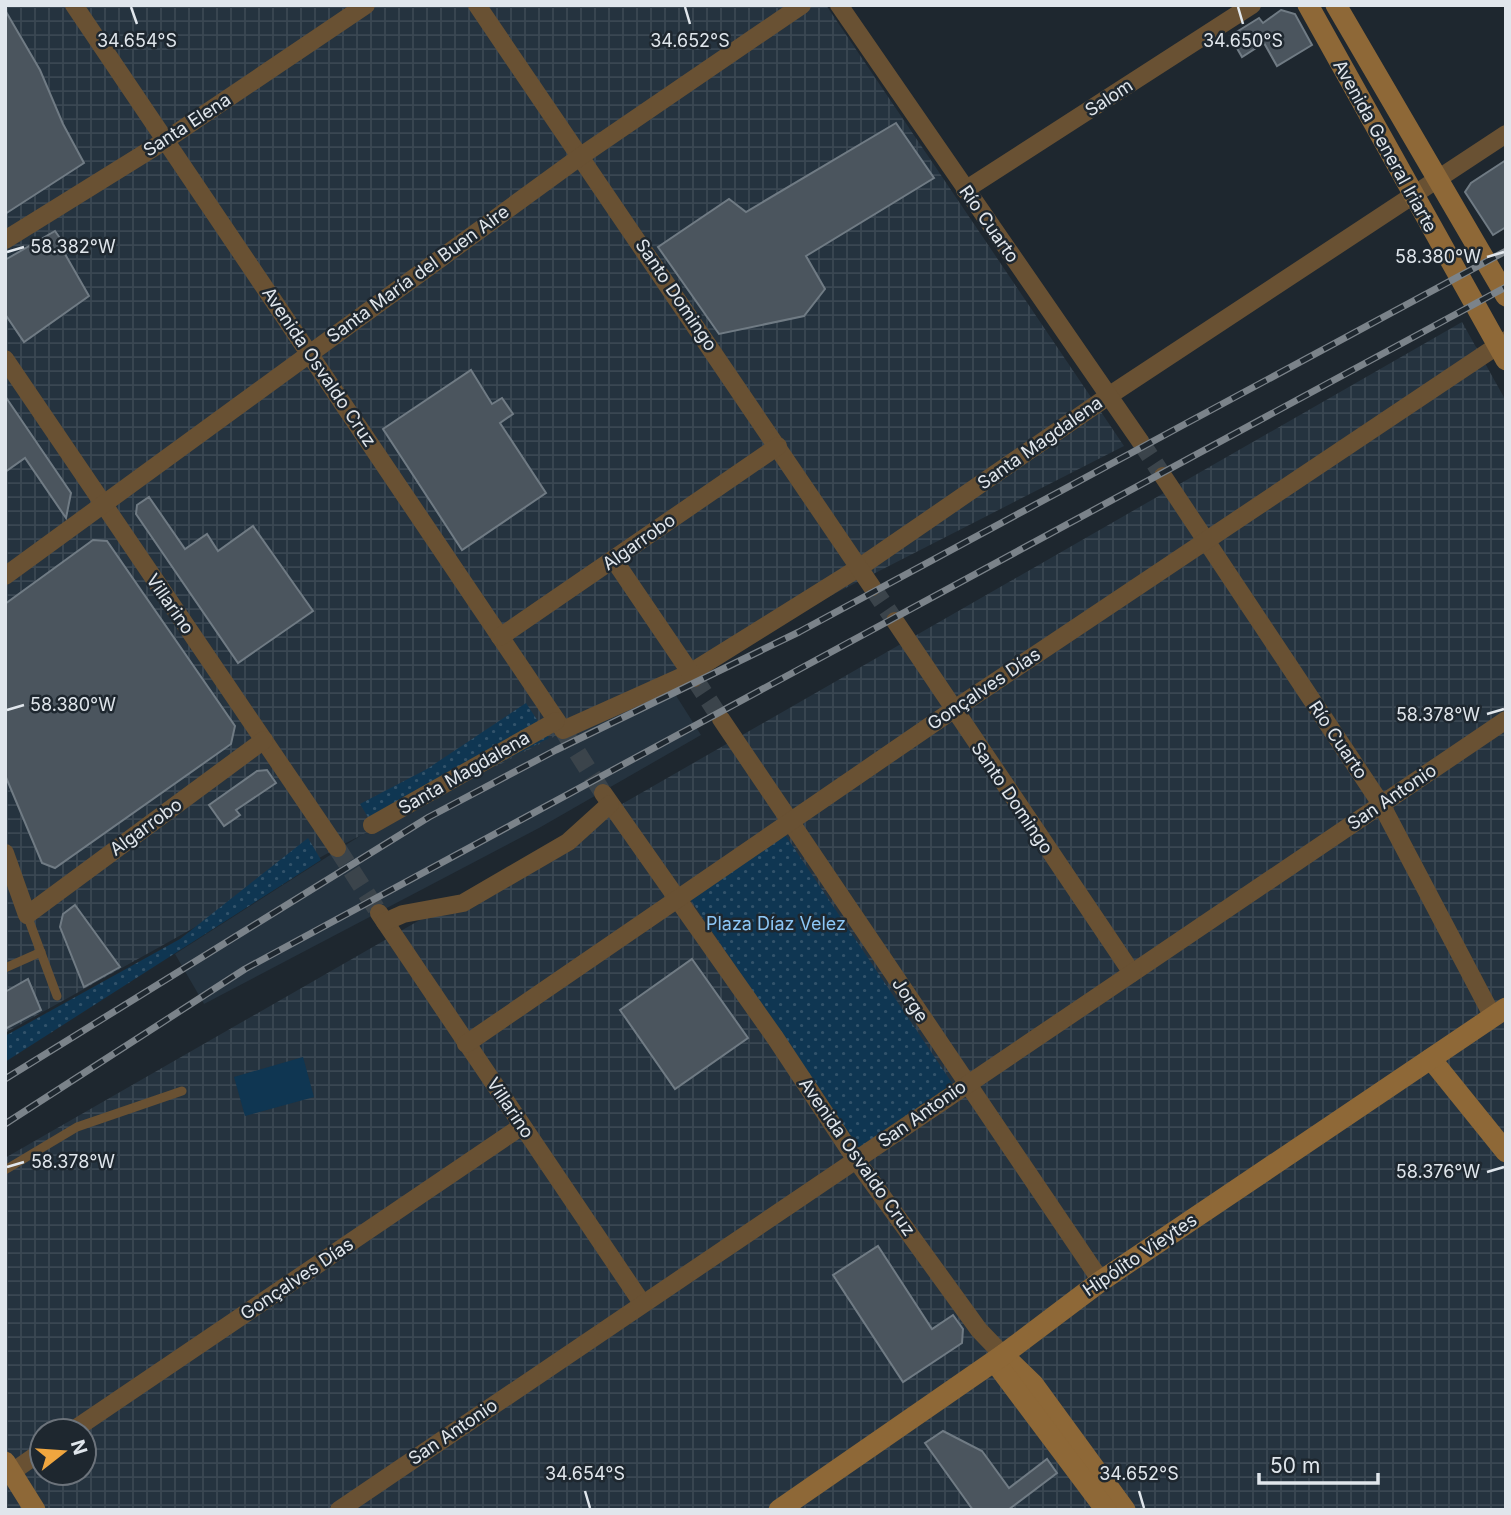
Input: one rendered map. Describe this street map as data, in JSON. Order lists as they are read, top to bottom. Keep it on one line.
{"streets":{"main road":["Avenida General Iriarte","Avenida Osvaldo Cruz","Hipólito Vieytes"],"street":["Salom","Santa Elena","Río Cuarto","Santa María del Buen Aire","Santo Domingo","Santa Magdalena","Algarrobo","Villarino","Gonçalves Días","San Antonio","Jorge"]},"crossings":[["Salom","Río Cuarto"],["Santa Elena","Avenida Osvaldo Cruz"],["Avenida General Iriarte","Santa Magdalena"],["Avenida General Iriarte","Gonçalves Días"],["Río Cuarto","Santa Magdalena"],["Río Cuarto","Gonçalves Días"],["Río Cuarto","San Antonio"],["Río Cuarto","Hipólito Vieytes"],["Santa María del Buen Aire","Santo Domingo"],["Santa María del Buen Aire","Avenida Osvaldo Cruz"],["Santa María del Buen Aire","Villarino"],["Santo Domingo","Santa Magdalena"],["Santo Domingo","Algarrobo"],["Santo Domingo","Gonçalves Días"],["Santo Domingo","San Antonio"],["Avenida Osvaldo Cruz","Santa Magdalena"],["Avenida Osvaldo Cruz","Algarrobo"],["Avenida Osvaldo Cruz","Villarino"],["Avenida Osvaldo Cruz","Gonçalves Días"],["Avenida Osvaldo Cruz","San Antonio"],["Avenida Osvaldo Cruz","Hipólito Vieytes"],["Algarrobo","Villarino"],["Villarino","Gonçalves Días"],["Villarino","San Antonio"],["Gonçalves Días","Jorge"],["San Antonio","Jorge"],["Jorge","Hipólito Vieytes"]],"parks":["Plaza Díaz Velez"],"scale_bar":"50 m","north":"right","coordinates":["34.654°S","34.652°S","34.650°S","58.382°W","58.380°W","58.378°W","58.376°W"]}
